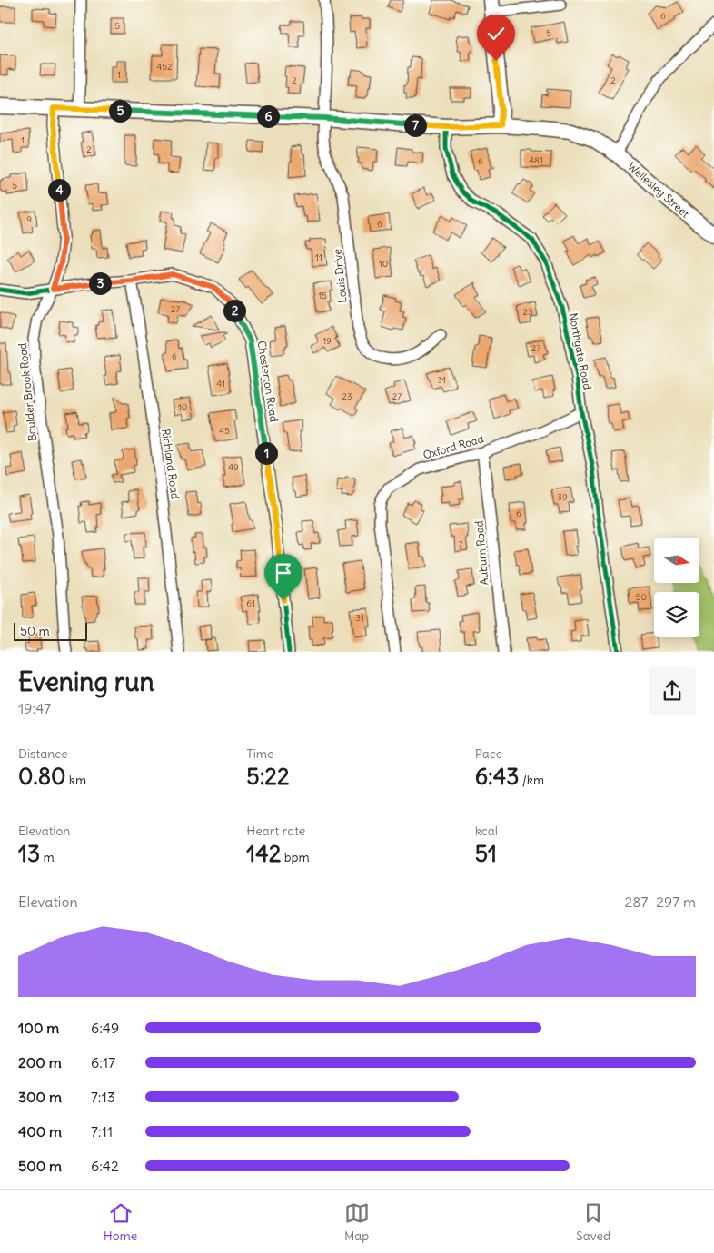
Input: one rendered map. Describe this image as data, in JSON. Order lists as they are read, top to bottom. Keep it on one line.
{"streets":{"main road":["Wellesley Street"],"street":["Louis Drive","Northgate Road","Chesterton Road","Boulder Brook Road","Oxford Road","Richland Road","Auburn Road"]},"crossings":[["Wellesley Street","Louis Drive"],["Wellesley Street","Northgate Road"],["Wellesley Street","Boulder Brook Road"],["Northgate Road","Oxford Road"],["Chesterton Road","Boulder Brook Road"],["Chesterton Road","Richland Road"],["Oxford Road","Auburn Road"]],"house_numbers":["6","5","5","452","1","2","2","1","2","481","6","5","9","6","11","10","15","27","23","19","27","6","31","41","23","27","10","45","49","39","6","7","50","61","31"],"scale_bar":"50 m","north":"right","page":{"pins":["5","6","7","4","3","2","1"],"scale":"50 m","heading":["Evening run","19:47"],"stats":[["Distance","0.80 km"],["Time","5:22"],["Pace","6:43 /km"],["Elevation","13 m"],["Heart rate","142 bpm"],["kcal","51"]],"chart":["Elevation","287–297 m"],"list":[{"name":"100 m","note":"6:49"},{"name":"200 m","note":"6:17"},{"name":"300 m","note":"7:13"},{"name":"400 m","note":"7:11"},{"name":"500 m","note":"6:42"}],"tabs":["Home","Map","Saved"]}}
